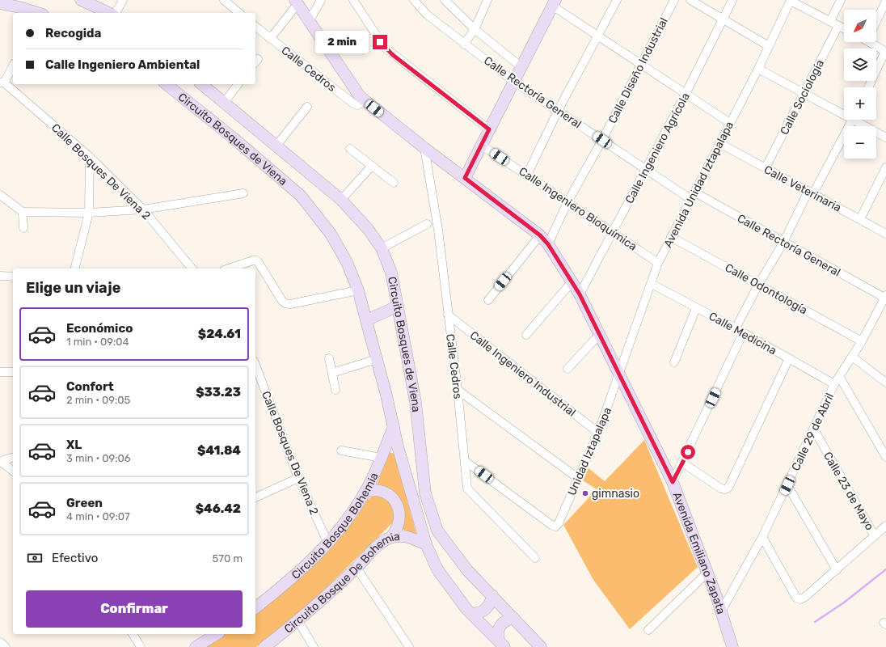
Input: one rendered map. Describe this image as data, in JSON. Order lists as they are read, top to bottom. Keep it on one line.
{"streets":{"main road":["Circuito Bosques de Viena","Circuito Bosque Bohemia","Avenida Emiliano Zapata","Circuito Bosque De Bohemia"],"street":["Calle Cedros","Calle Diseño Industrial","Calle Rectoría General","Calle Sociología","Calle Ingeniero Agrícola","Calle Bosques De Viena 2","Avenida Unidad Iztapalapa","Calle Veterinaria","Calle Ingeniero Bioquímica","Calle Odontología","Calle Medicina","Calle Ingeniero Industrial","Calle 29 de Abril","Unidad Iztapalapa","Calle 23 de Mayo"]},"crossings":[["Calle Cedros","Calle Ingeniero Industrial"],["Calle Cedros","Unidad Iztapalapa"],["Calle Cedros","Avenida Emiliano Zapata"],["Calle Diseño Industrial","Calle Rectoría General"],["Calle Diseño Industrial","Calle Ingeniero Bioquímica"],["Calle Diseño Industrial","Avenida Emiliano Zapata"],["Calle Rectoría General","Calle Ingeniero Agrícola"],["Calle Rectoría General","Avenida Unidad Iztapalapa"],["Calle Rectoría General","Calle 29 de Abril"],["Calle Sociología","Calle Veterinaria"],["Circuito Bosques de Viena","Circuito Bosque Bohemia"],["Circuito Bosques de Viena","Circuito Bosque De Bohemia"],["Calle Ingeniero Agrícola","Calle Ingeniero Bioquímica"],["Calle Ingeniero Agrícola","Avenida Emiliano Zapata"],["Calle Bosques De Viena 2","Circuito Bosque Bohemia"],["Avenida Unidad Iztapalapa","Calle Veterinaria"],["Avenida Unidad Iztapalapa","Calle Ingeniero Bioquímica"],["Avenida Unidad Iztapalapa","Calle Odontología"],["Avenida Unidad Iztapalapa","Calle Medicina"],["Avenida Unidad Iztapalapa","Unidad Iztapalapa"],["Avenida Unidad Iztapalapa","Avenida Emiliano Zapata"],["Calle Odontología","Calle 29 de Abril"],["Calle Medicina","Calle 29 de Abril"],["Calle Ingeniero Industrial","Unidad Iztapalapa"],["Calle 29 de Abril","Calle 23 de Mayo"],["Calle 29 de Abril","Avenida Emiliano Zapata"],["Unidad Iztapalapa","Avenida Emiliano Zapata"]],"places":["gimnasio"],"north":"bottom left","page":{"map_buttons":["+","−"],"banner":["Recogida","Calle Ingeniero Ambiental"],"bubble":"2 min","heading":"Elige un viaje","list":[{"name":"Económico","note":"1 min · 09:04","value":"$24.61"},{"name":"Confort","note":"2 min · 09:05","value":"$33.23"},{"name":"XL","note":"3 min · 09:06","value":"$41.84"},{"name":"Green","note":"4 min · 09:07","value":"$46.42"}],"pay":["Efectivo","570 m"],"buttons":"Confirmar"}}
